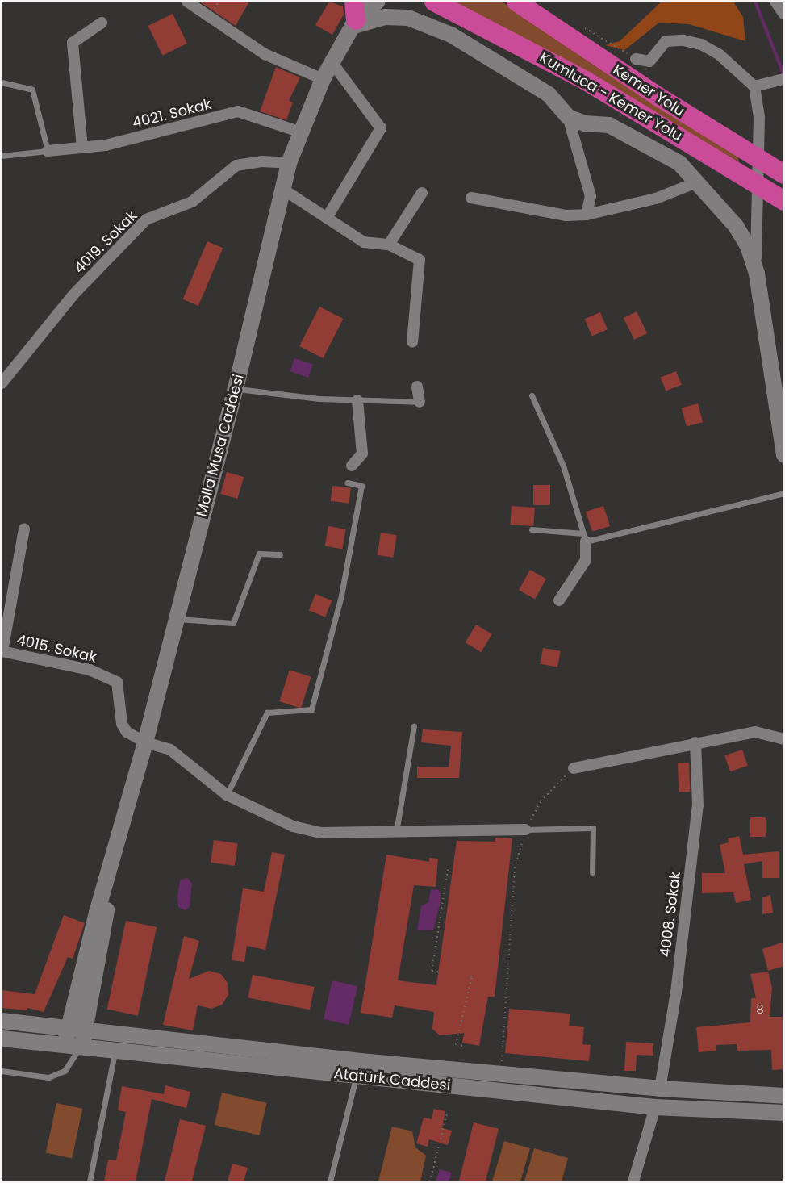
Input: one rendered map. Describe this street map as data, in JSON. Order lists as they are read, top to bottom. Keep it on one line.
{"streets":{"highway":["Kemer Yolu","Kumluca - Kemer Yolu"],"street":["4021. Sokak","4019. Sokak","Molla Musa Caddesi","4015. Sokak","4008. Sokak","Atatürk Caddesi"]},"crossings":[["4021. Sokak","Molla Musa Caddesi"],["4019. Sokak","Molla Musa Caddesi"],["Molla Musa Caddesi","4015. Sokak"],["4008. Sokak","Atatürk Caddesi"]],"house_numbers":["8"]}
